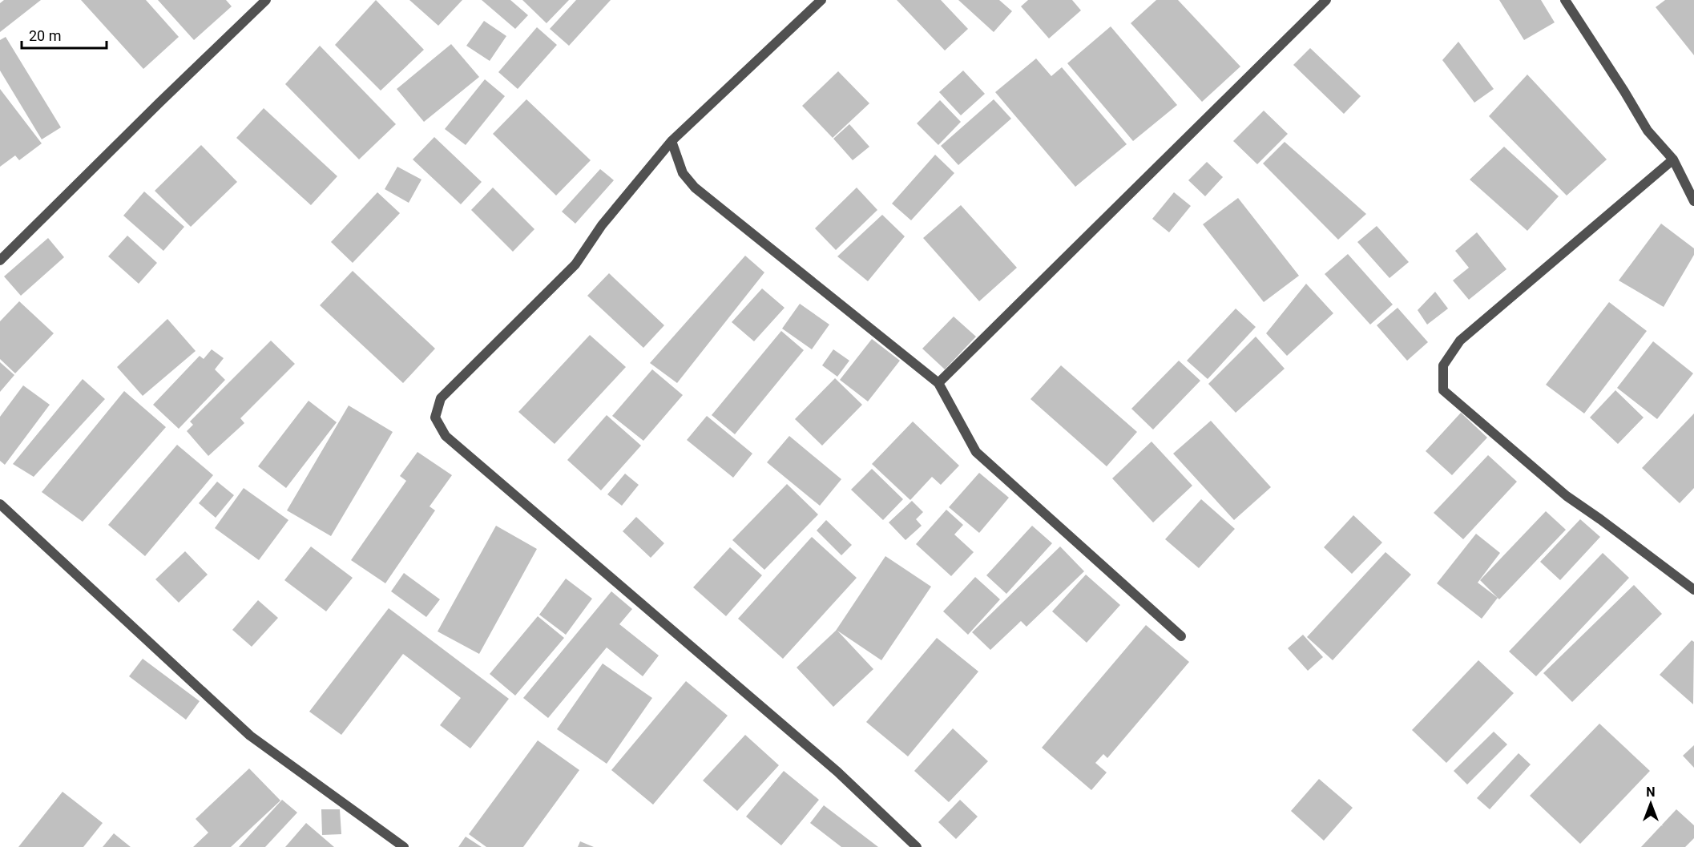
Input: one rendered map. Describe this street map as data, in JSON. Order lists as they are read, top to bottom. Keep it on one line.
{"scale_bar":"20 m","north":"top"}
